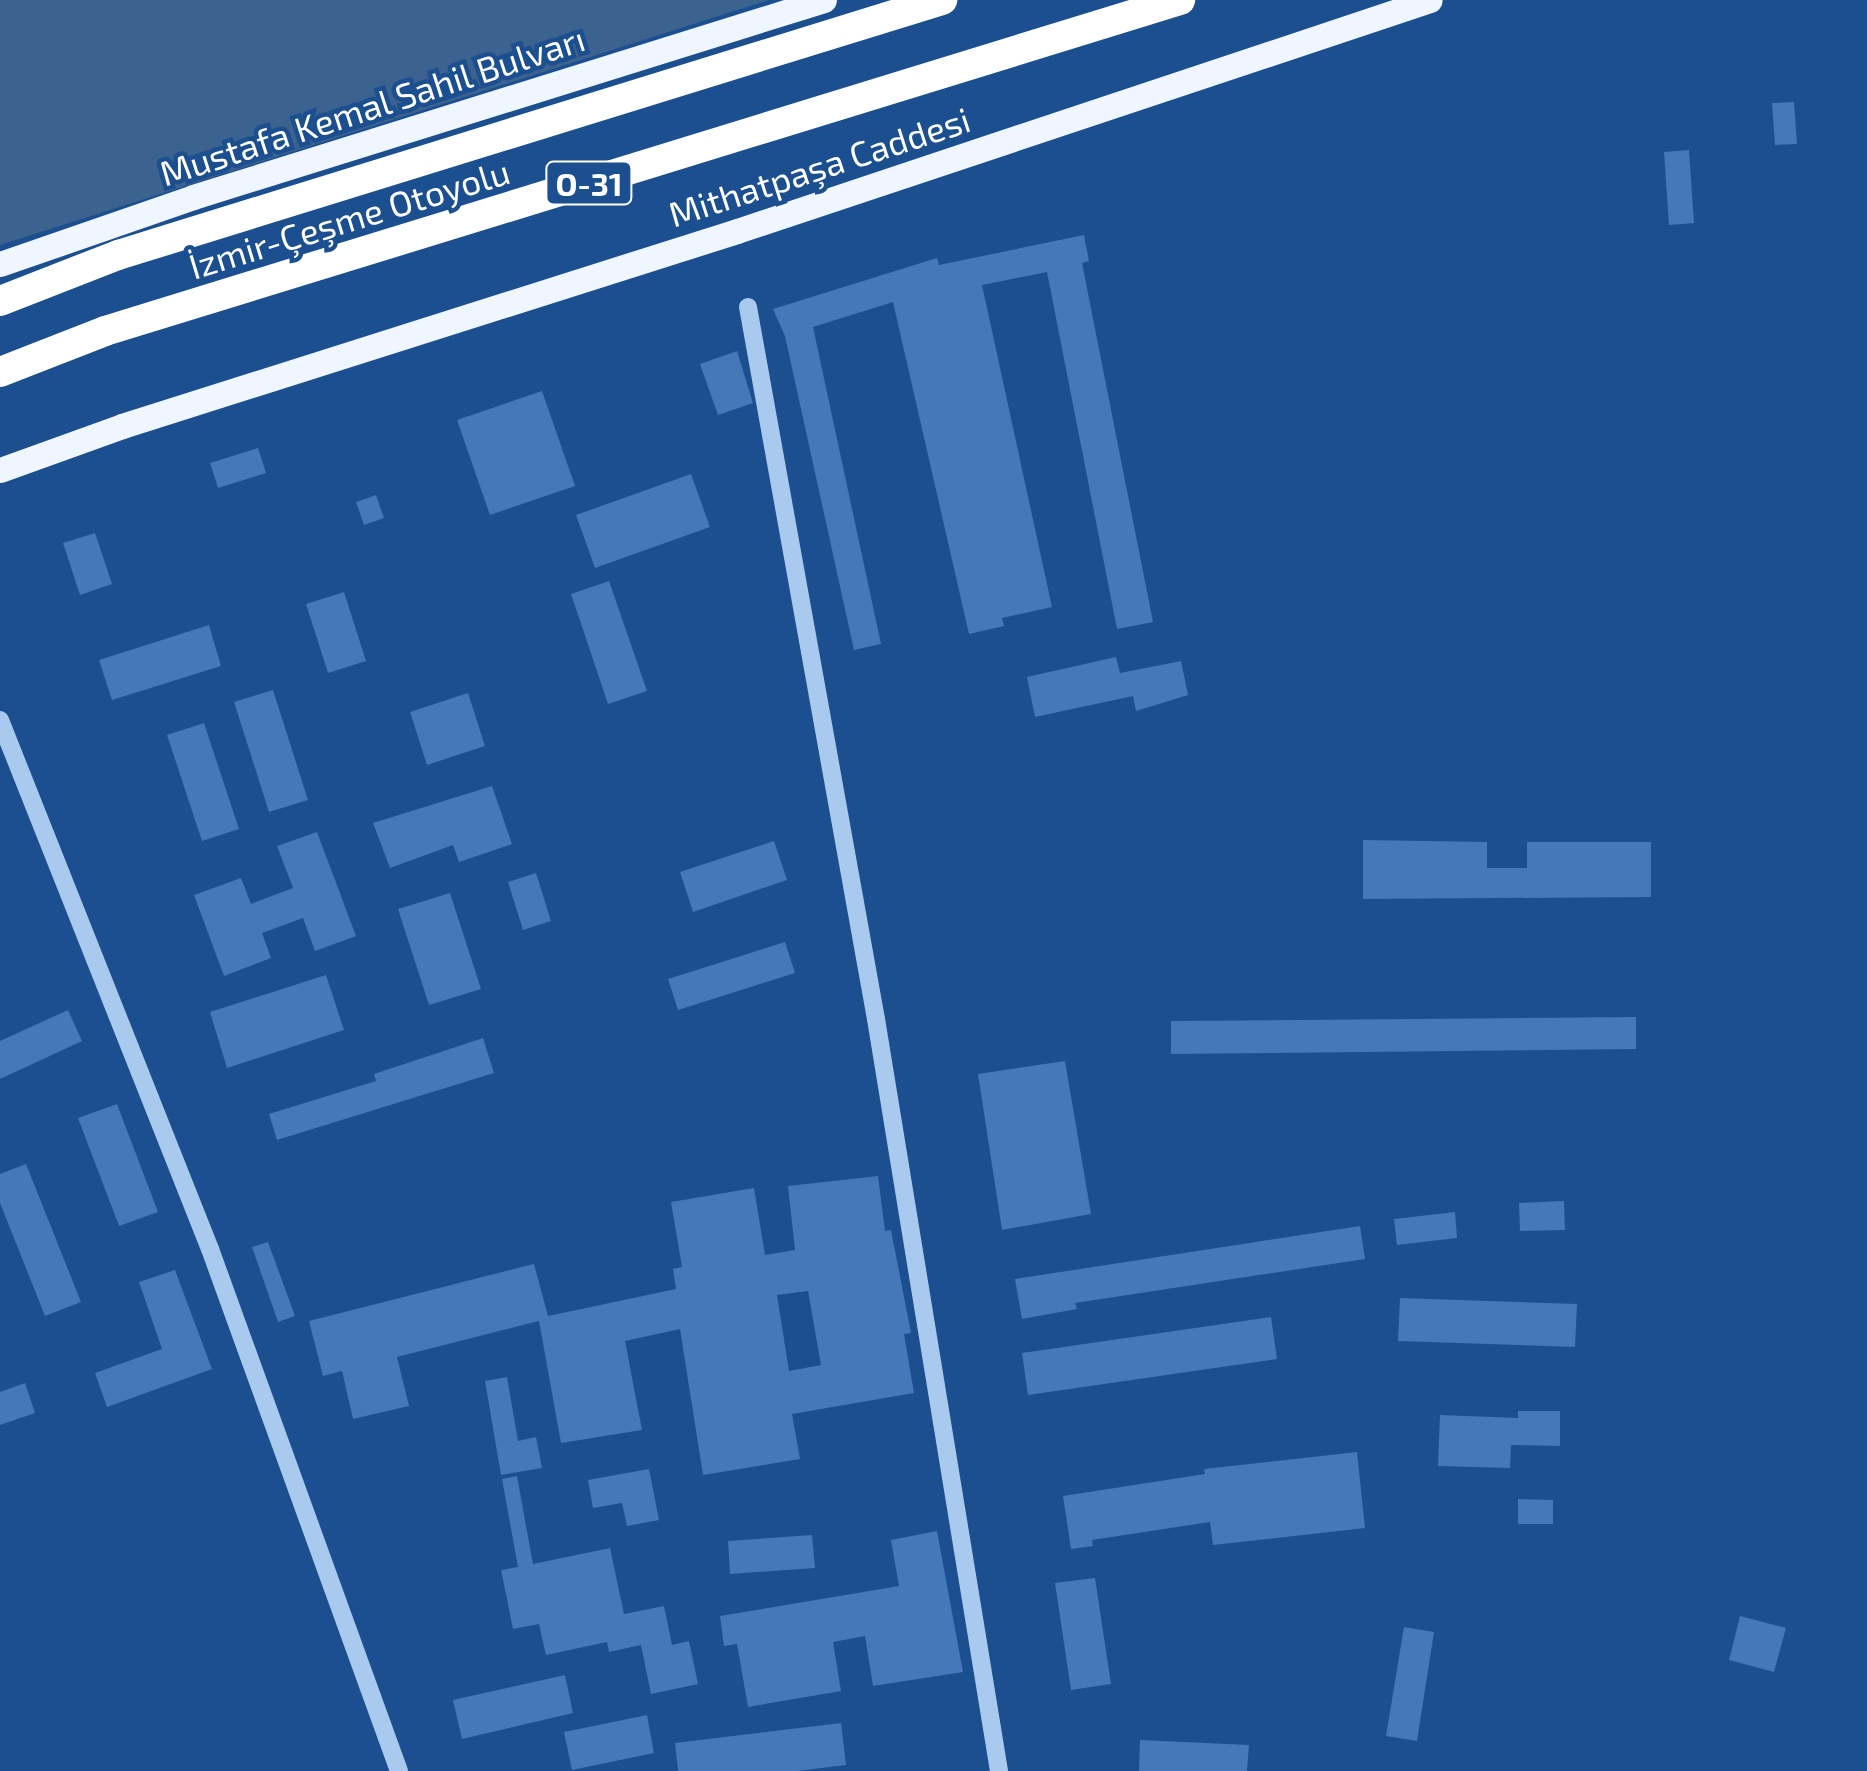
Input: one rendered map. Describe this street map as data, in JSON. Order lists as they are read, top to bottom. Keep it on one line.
{"streets":{"highway":["O-31","İzmir-Çeşme Otoyolu"],"main road":["Mustafa Kemal Sahil Bulvarı","Mithatpaşa Caddesi"]}}
